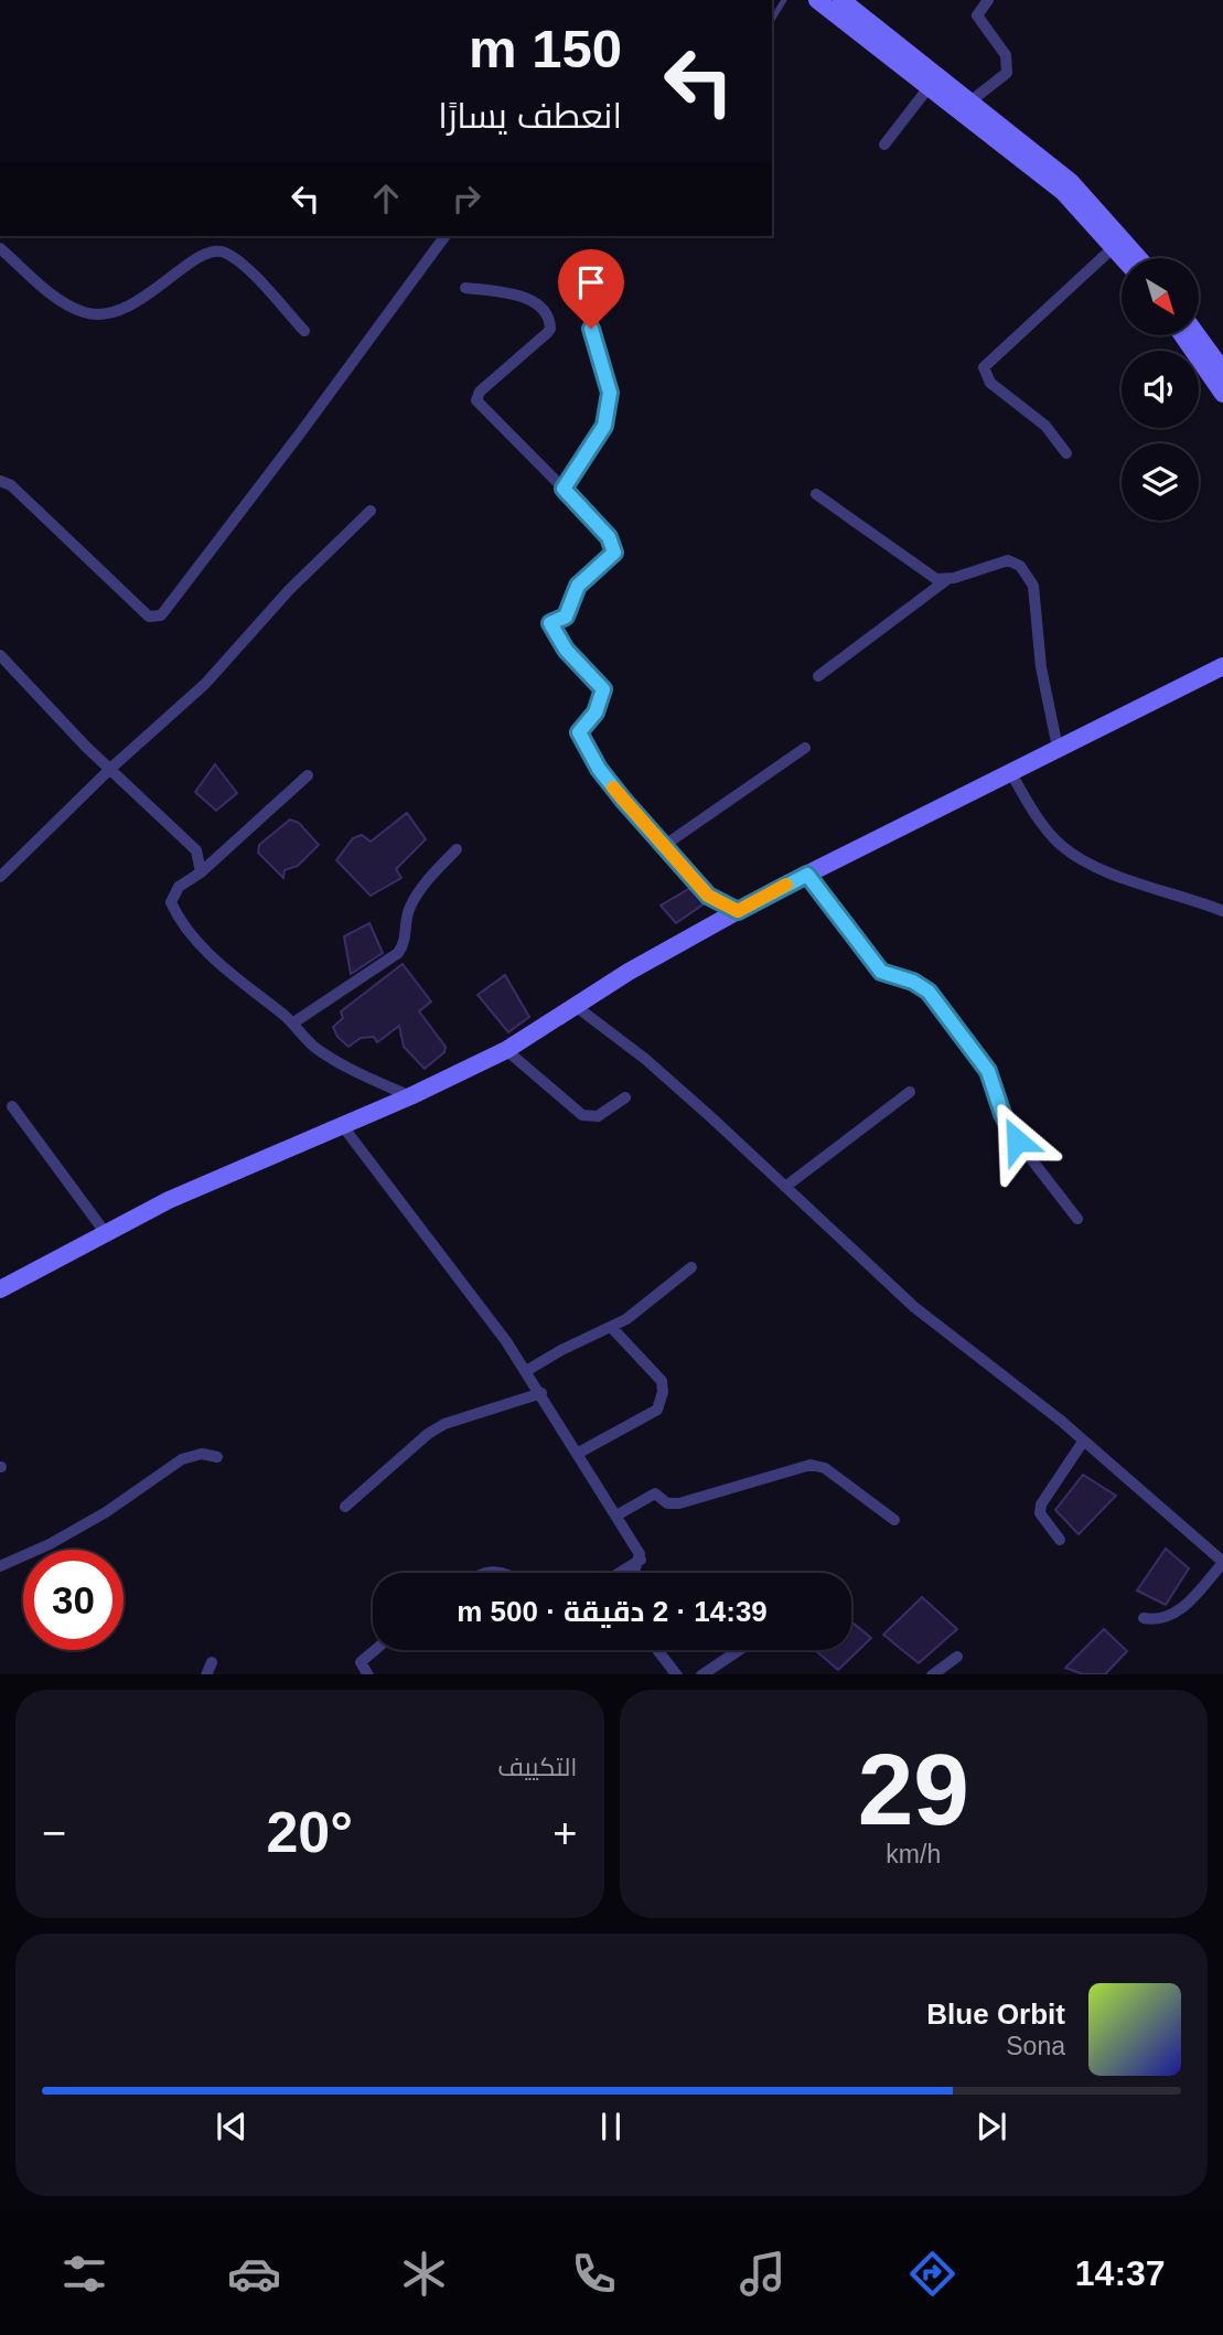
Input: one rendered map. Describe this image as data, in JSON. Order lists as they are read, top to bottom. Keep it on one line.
{"north":"bottom right","page":{"turn":["150 m","انعطف يسارًا"],"limit":"30","trip":"14:39 · 2 دقيقة · 500 m","tile":[["29","km/h"],"التكييف"],"heat":["−","20°","+"],"song":["Blue Orbit","Sona"],"tabs":"14:37"}}
